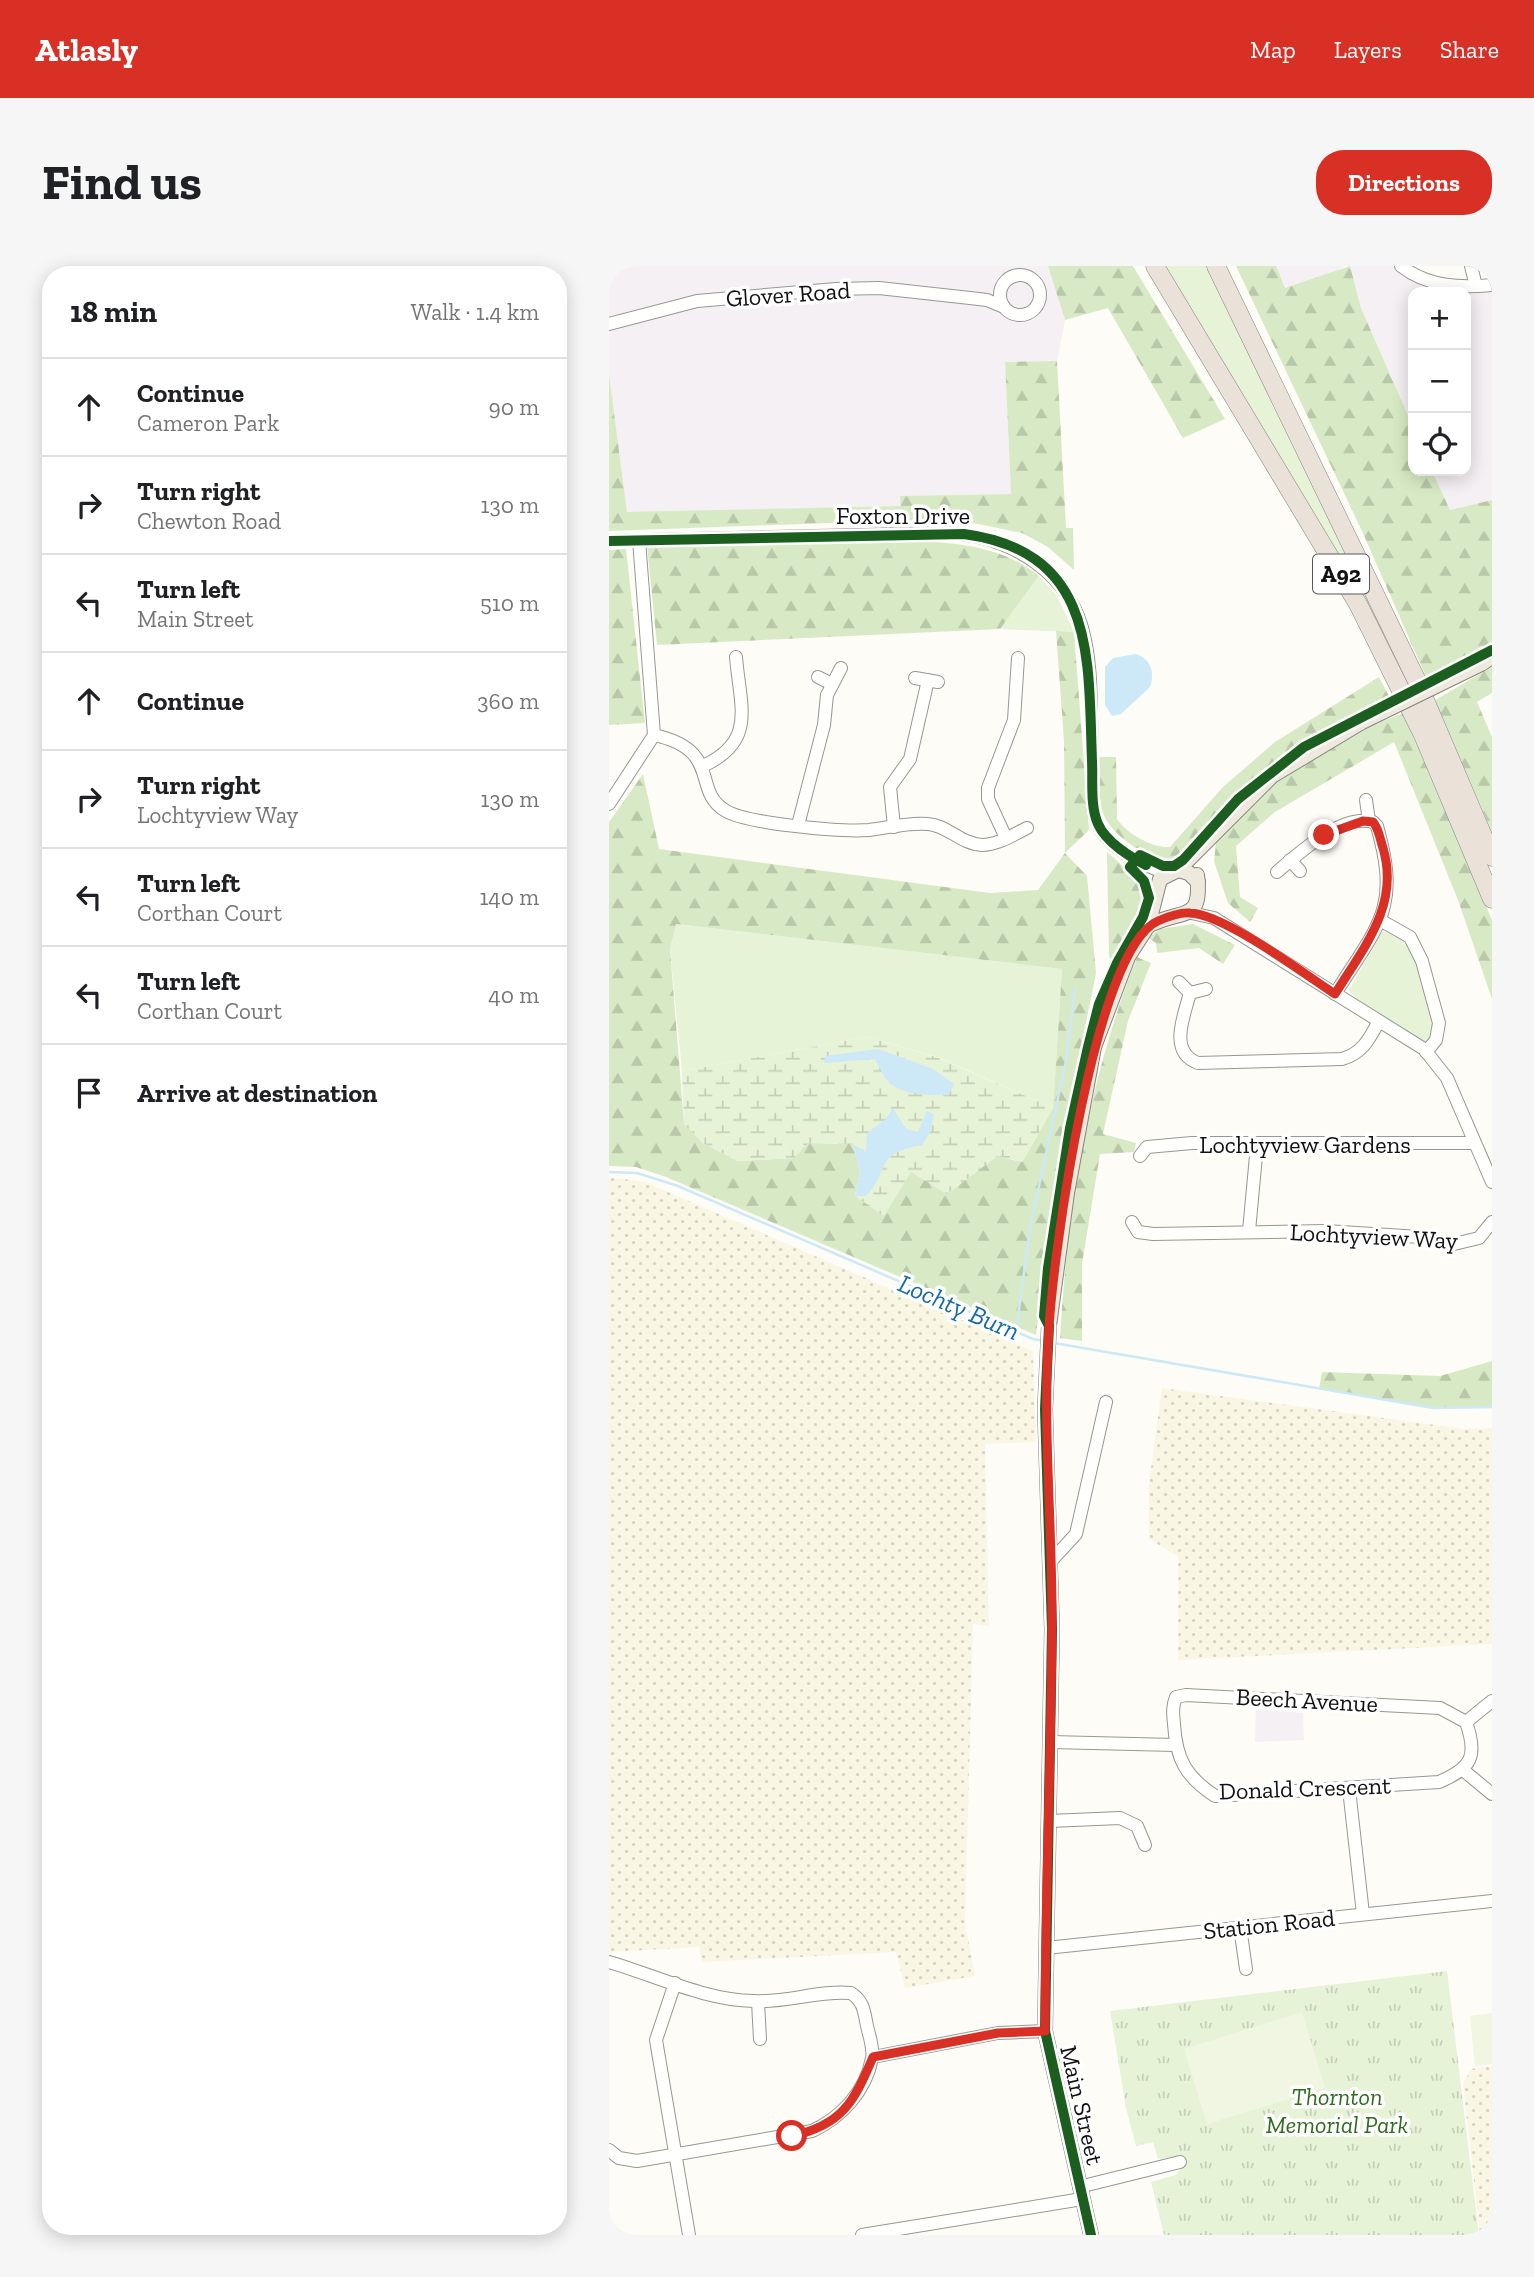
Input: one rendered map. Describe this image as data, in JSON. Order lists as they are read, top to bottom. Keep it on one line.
{"streets":{"highway":["A92"],"main road":["Main Street"],"street":["Glover Road","Foxton Drive","Lochtyview Gardens","Lochtyview Way","Beech Avenue","Donald Crescent","Station Road"]},"crossings":[["Foxton Drive","Main Street"],["Beech Avenue","Donald Crescent"],["Station Road","Main Street"]],"water":["Lochty Burn"],"parks":["Thornton Memorial Park"],"page":{"header":"Atlasly","nav":["Map","Layers","Share"],"buttons":"Directions","title":"Find us","heading":["18 min","Walk · 1.4 km"],"map_buttons":["+","−"],"list":[["Continue","Cameron Park","90 m"],["Turn right","Chewton Road","130 m"],["Turn left","Main Street","510 m"],["Continue","360 m"],["Turn right","Lochtyview Way","130 m"],["Turn left","Corthan Court","140 m"],["Turn left","Corthan Court","40 m"],"Arrive at destination"]}}
